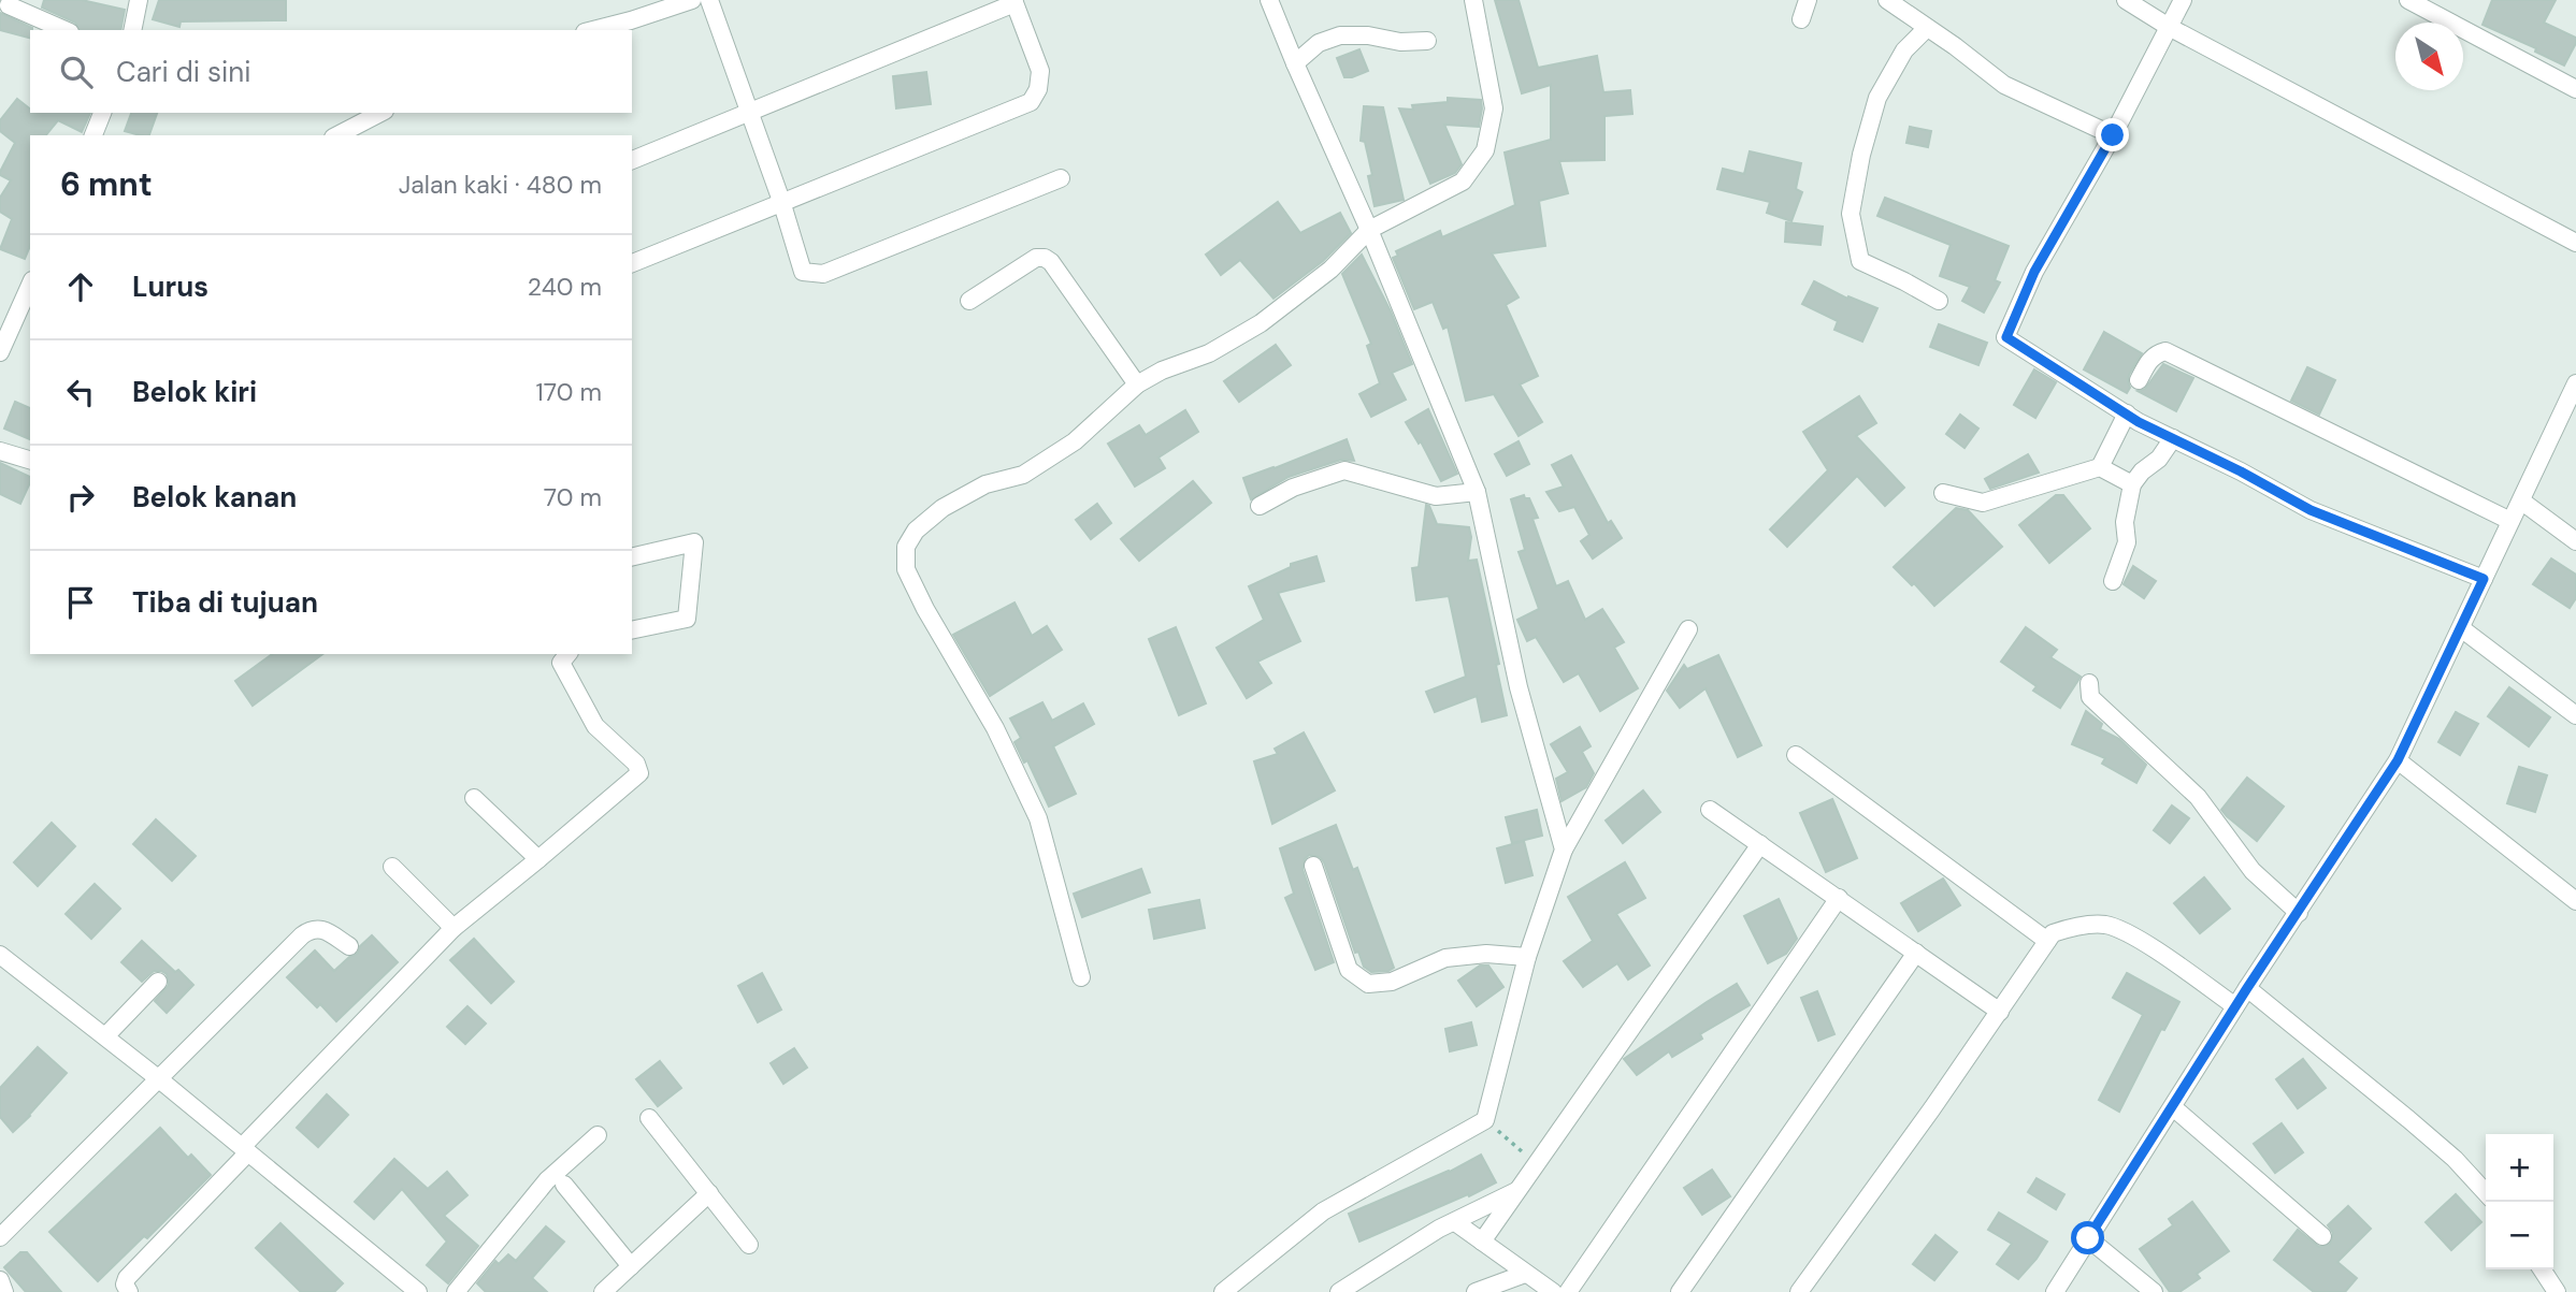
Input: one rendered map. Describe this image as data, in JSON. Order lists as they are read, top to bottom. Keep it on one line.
{"north":"bottom right","page":{"search":"Cari di sini","heading":["6 mnt","Jalan kaki · 480 m"],"list":[["Lurus","240 m"],["Belok kiri","170 m"],["Belok kanan","70 m"],"Tiba di tujuan"],"map_buttons":["+","−"]}}
